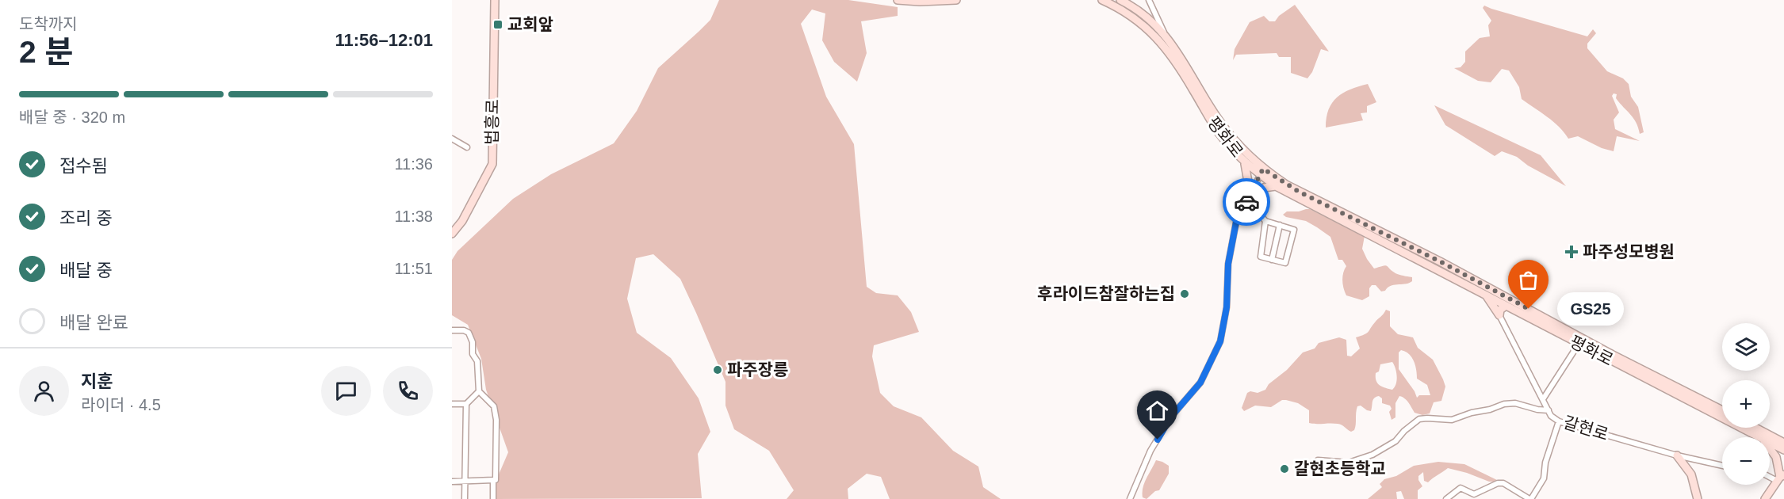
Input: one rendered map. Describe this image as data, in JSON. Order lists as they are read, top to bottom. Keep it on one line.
{"streets":{"main road":["법흥로","평화로"],"street":["갈현로"]},"places":{"transit":["교회앞"],"health":["파주성모병원"],"other":["후라이드참잘하는집","GS25","파주장릉","갈현초등학교"]},"page":{"heading":["2 분","도착까지","11:56–12:01"],"panel":["지훈","라이더 · 4.5"],"bar":"배달 중 · 320 m","list":[["접수됨","11:36"],["조리 중","11:38"],["배달 중","11:51"],"배달 완료"],"bubble":"GS25","map_buttons":["+","−"]}}
